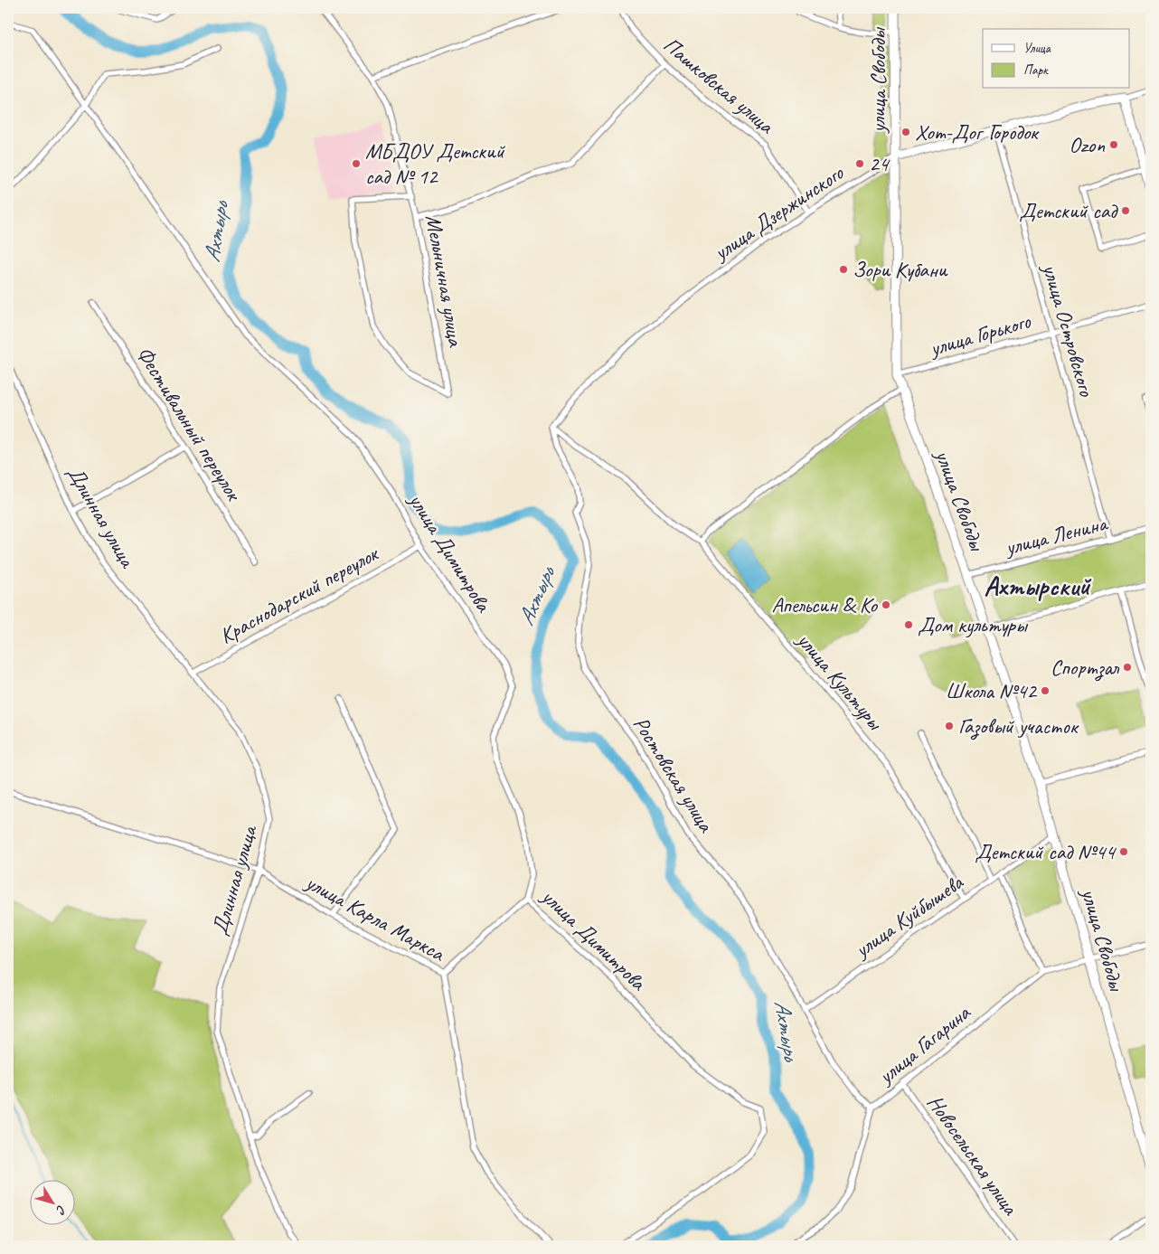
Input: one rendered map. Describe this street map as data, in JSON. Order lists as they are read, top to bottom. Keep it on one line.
{"streets":{"street":["улица Свободы","Пашковская улица","улица Дзержинского","Мельничная улица","улица Островского","улица Горького","Фестивальный переулок","Длинная улица","улица Ленина","улица Димитрова","Краснодарский переулок","улица Культуры","Ростовская улица","улица Куйбышева","улица Карла Маркса","улица Гагарина","Новосельская улица"]},"crossings":[["улица Свободы","улица Дзержинского"],["улица Свободы","улица Горького"],["улица Свободы","улица Ленина"],["улица Свободы","улица Куйбышева"],["улица Свободы","улица Гагарина"],["Пашковская улица","улица Дзержинского"],["улица Дзержинского","улица Островского"],["улица Дзержинского","улица Культуры"],["улица Дзержинского","Ростовская улица"],["улица Островского","улица Горького"],["улица Островского","улица Ленина"],["Длинная улица","Краснодарский переулок"],["Длинная улица","улица Карла Маркса"],["улица Димитрова","Краснодарский переулок"],["улица Культуры","Ростовская улица"],["улица Культуры","улица Куйбышева"],["Ростовская улица","улица Куйбышева"],["Ростовская улица","улица Гагарина"],["улица Гагарина","Новосельская улица"]],"districts":["Ахтырский"],"water":["Ахтырь"],"places":["Хот-Дог Городок","Ozon","МБДОУ Детский сад № 12","24","Детский сад","Зори Кубани","Апельсин & Ко","Дом культуры","Спортзал","Школа №42","Газовый участок","Детский сад №44"],"legend":["Улица","Парк"],"north":"bottom right"}
